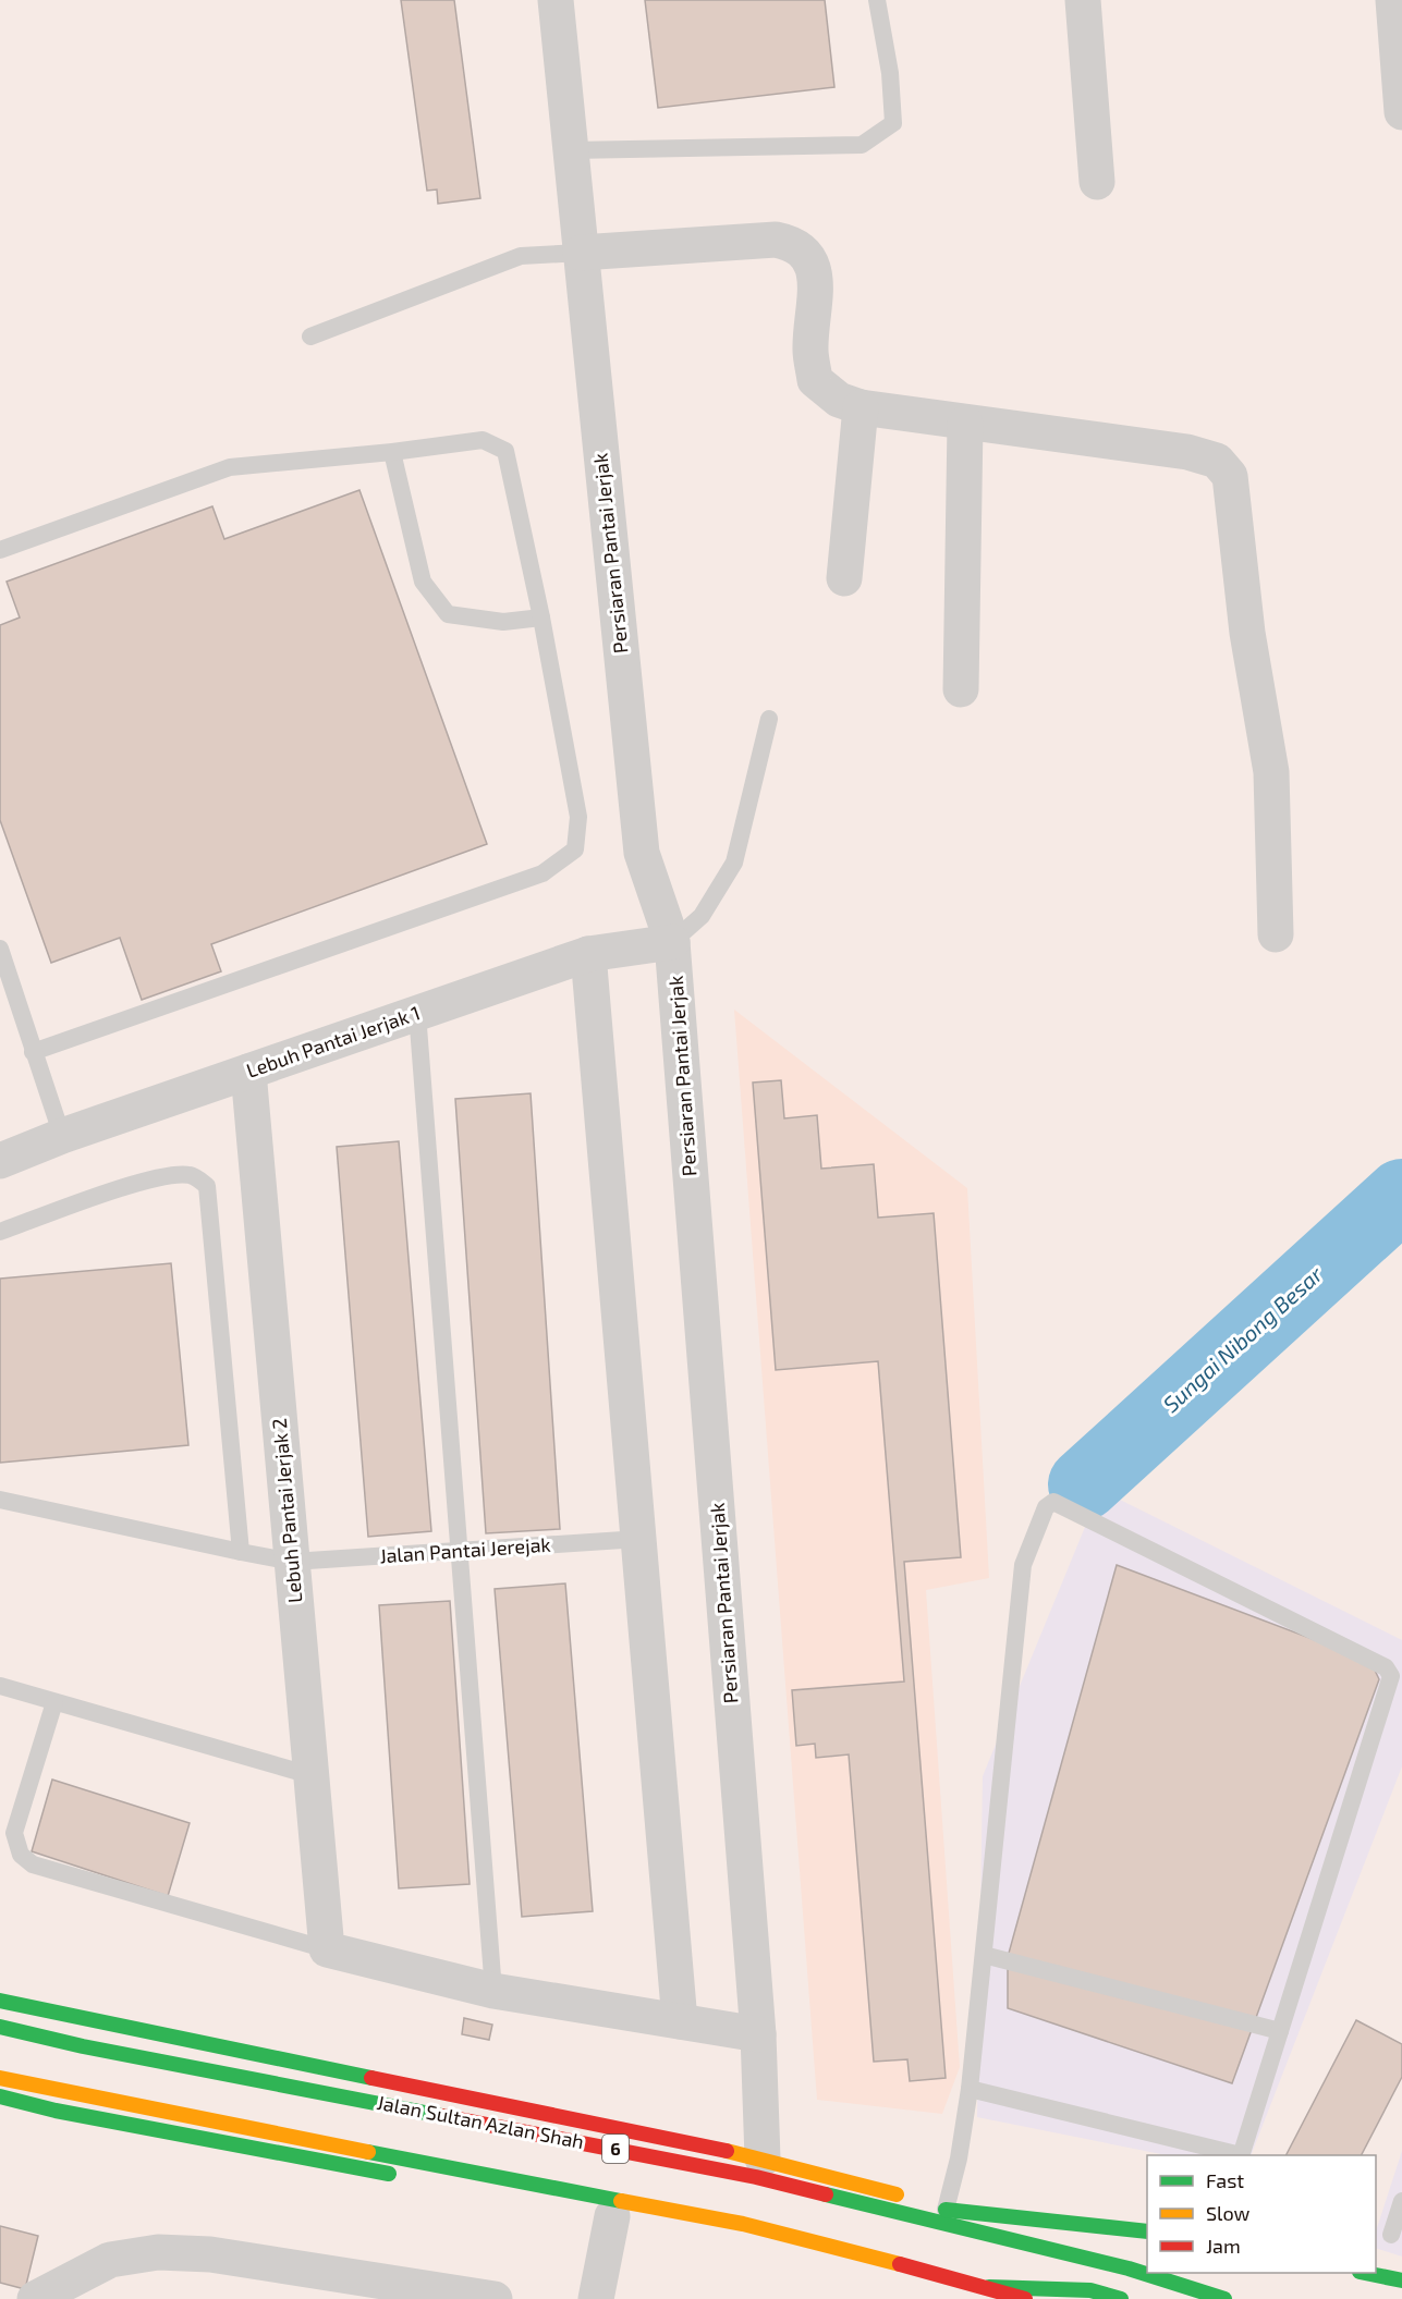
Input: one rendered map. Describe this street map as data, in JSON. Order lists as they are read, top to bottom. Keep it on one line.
{"streets":{"main road":["Jalan Sultan Azlan Shah","6"],"street":["Persiaran Pantai Jerjak","Lebuh Pantai Jerjak 1","Lebuh Pantai Jerjak 2"],"lane":["Jalan Pantai Jerejak"]},"crossings":[["Persiaran Pantai Jerjak","Lebuh Pantai Jerjak 1"],["Persiaran Pantai Jerjak","Jalan Sultan Azlan Shah"],["Lebuh Pantai Jerjak 1","Lebuh Pantai Jerjak 2"],["Lebuh Pantai Jerjak 2","Jalan Pantai Jerejak"]],"water":["Sungai Nibong Besar"],"legend":["Fast","Slow","Jam"]}
